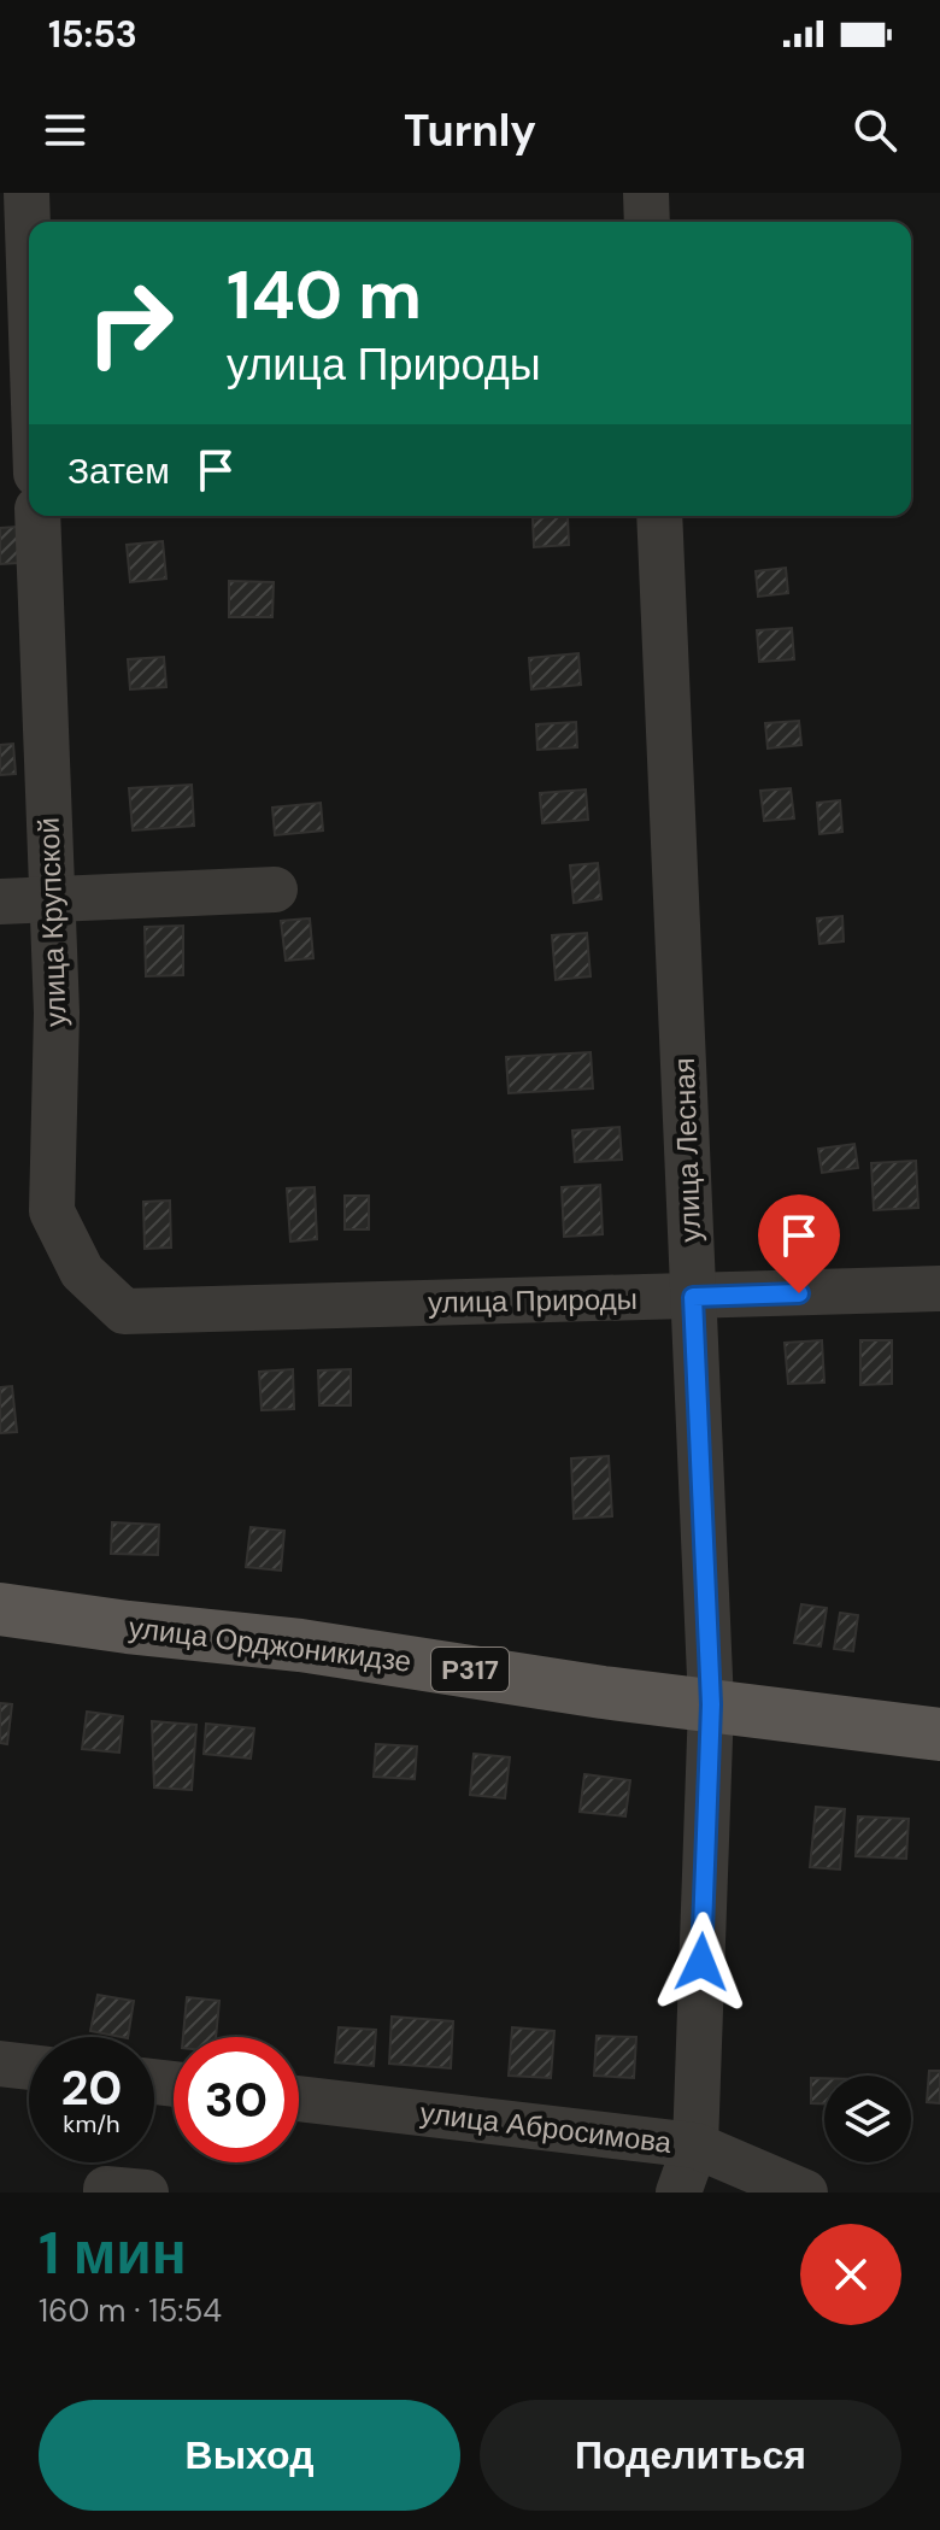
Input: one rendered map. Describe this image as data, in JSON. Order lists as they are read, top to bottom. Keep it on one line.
{"streets":{"main road":["улица Орджоникидзе","Р317"],"street":["улица Крупской","улица Лесная","улица Природы","улица Абросимова"]},"crossings":[["улица Крупской","улица Природы"],["улица Лесная","улица Природы"],["улица Лесная","улица Орджоникидзе"],["улица Лесная","улица Абросимова"]],"page":{"status":"15:53","header":"Turnly","turn":["140 m","улица Природы"],"then":"Затем","speed":"20 km/h","limit":"30","heading":["1 мин","160 m · 15:54"],"buttons":["Выход","Поделиться"]}}
